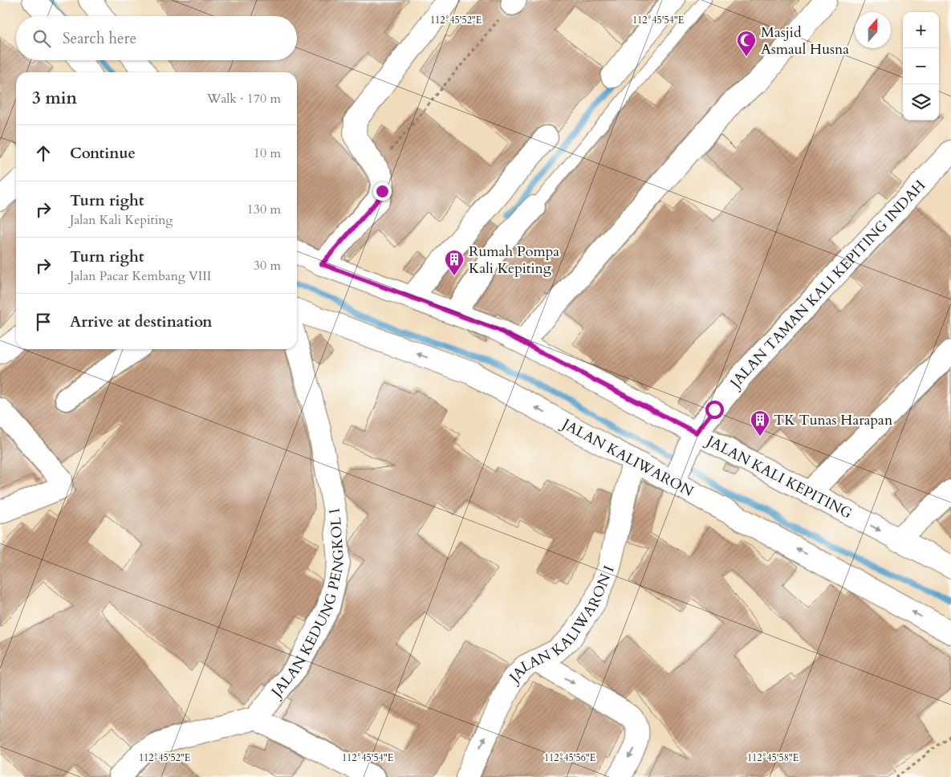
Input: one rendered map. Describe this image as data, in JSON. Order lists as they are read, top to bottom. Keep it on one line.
{"streets":{"street":["JALAN TAMAN KALI KEPITING INDAH","JALAN KALIWARON","JALAN KALI KEPITING","JALAN KEDUNG PENGKOL I","JALAN KALIWARON I"]},"crossings":[["JALAN TAMAN KALI KEPITING INDAH","JALAN KALIWARON"],["JALAN TAMAN KALI KEPITING INDAH","JALAN KALI KEPITING"],["JALAN KALIWARON","JALAN KALIWARON I"]],"one_way":["JALAN KALIWARON","JALAN KALIWARON I"],"places":{"mosque":["Masjid Asmaul Husna"],"building":["Rumah Pompa Kali Kepiting","TK Tunas Harapan"]},"north":"top","page":{"map_buttons":["+","−"],"search":"Search here","heading":["3 min","Walk · 170 m"],"list":[["Continue","10 m"],["Turn right","Jalan Kali Kepiting","130 m"],["Turn right","Jalan Pacar Kembang VIII","30 m"],"Arrive at destination"]},"coordinates":["112°45'52\"E","112°45'54\"E","112°45'56\"E","112°45'58\"E"]}
